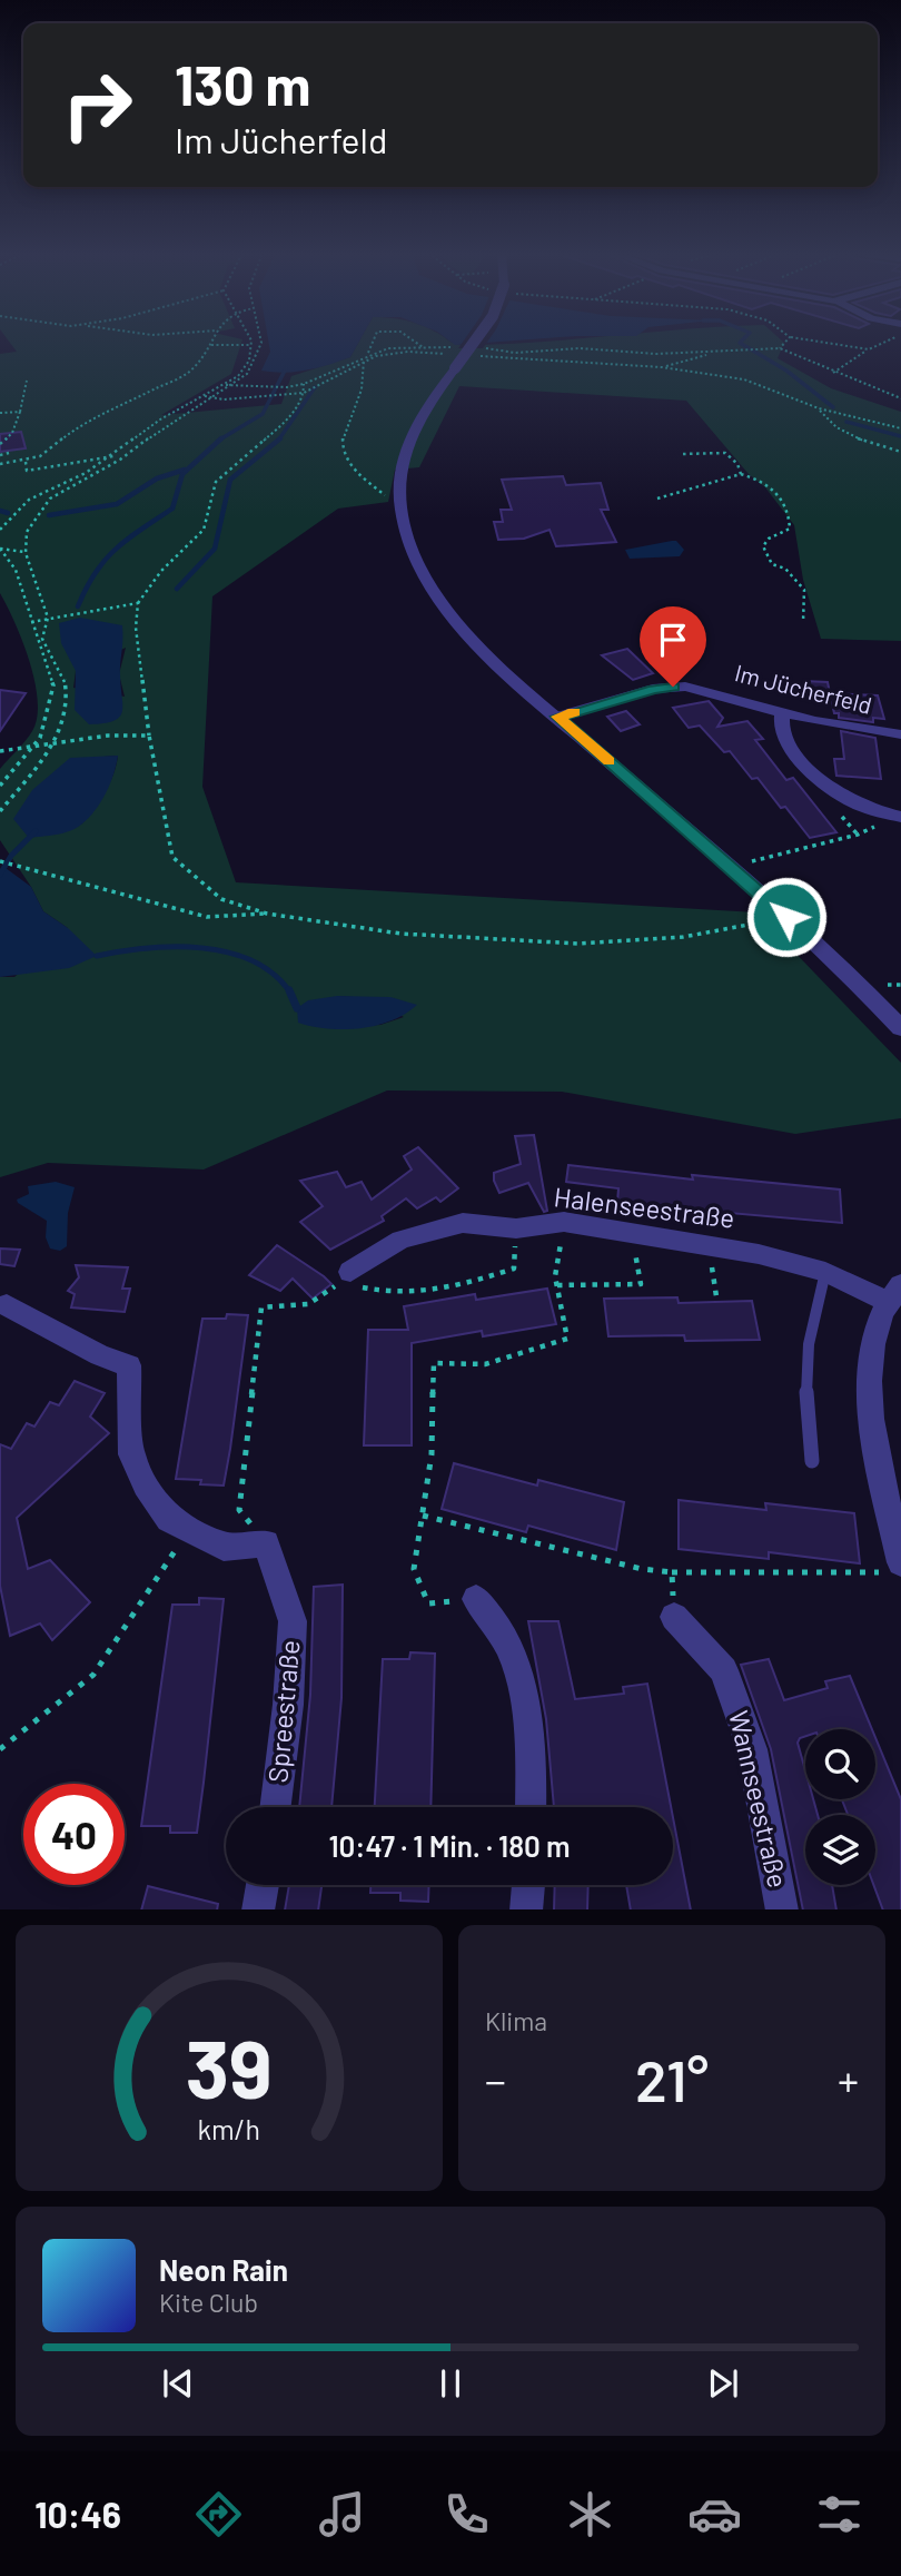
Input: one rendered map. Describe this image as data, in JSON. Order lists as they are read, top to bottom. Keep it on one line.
{"streets":{"street":["Im Jücherfeld","Halenseestraße","Spreestraße","Wannseestraße"]},"page":{"turn":["130 m","Im Jücherfeld"],"limit":"40","trip":"10:47 · 1 Min. · 180 m","tile":"Klima","heat":["−","21°","+"],"song":["Neon Rain","Kite Club"],"tabs":"10:46","gauge":["39","km/h"]}}
